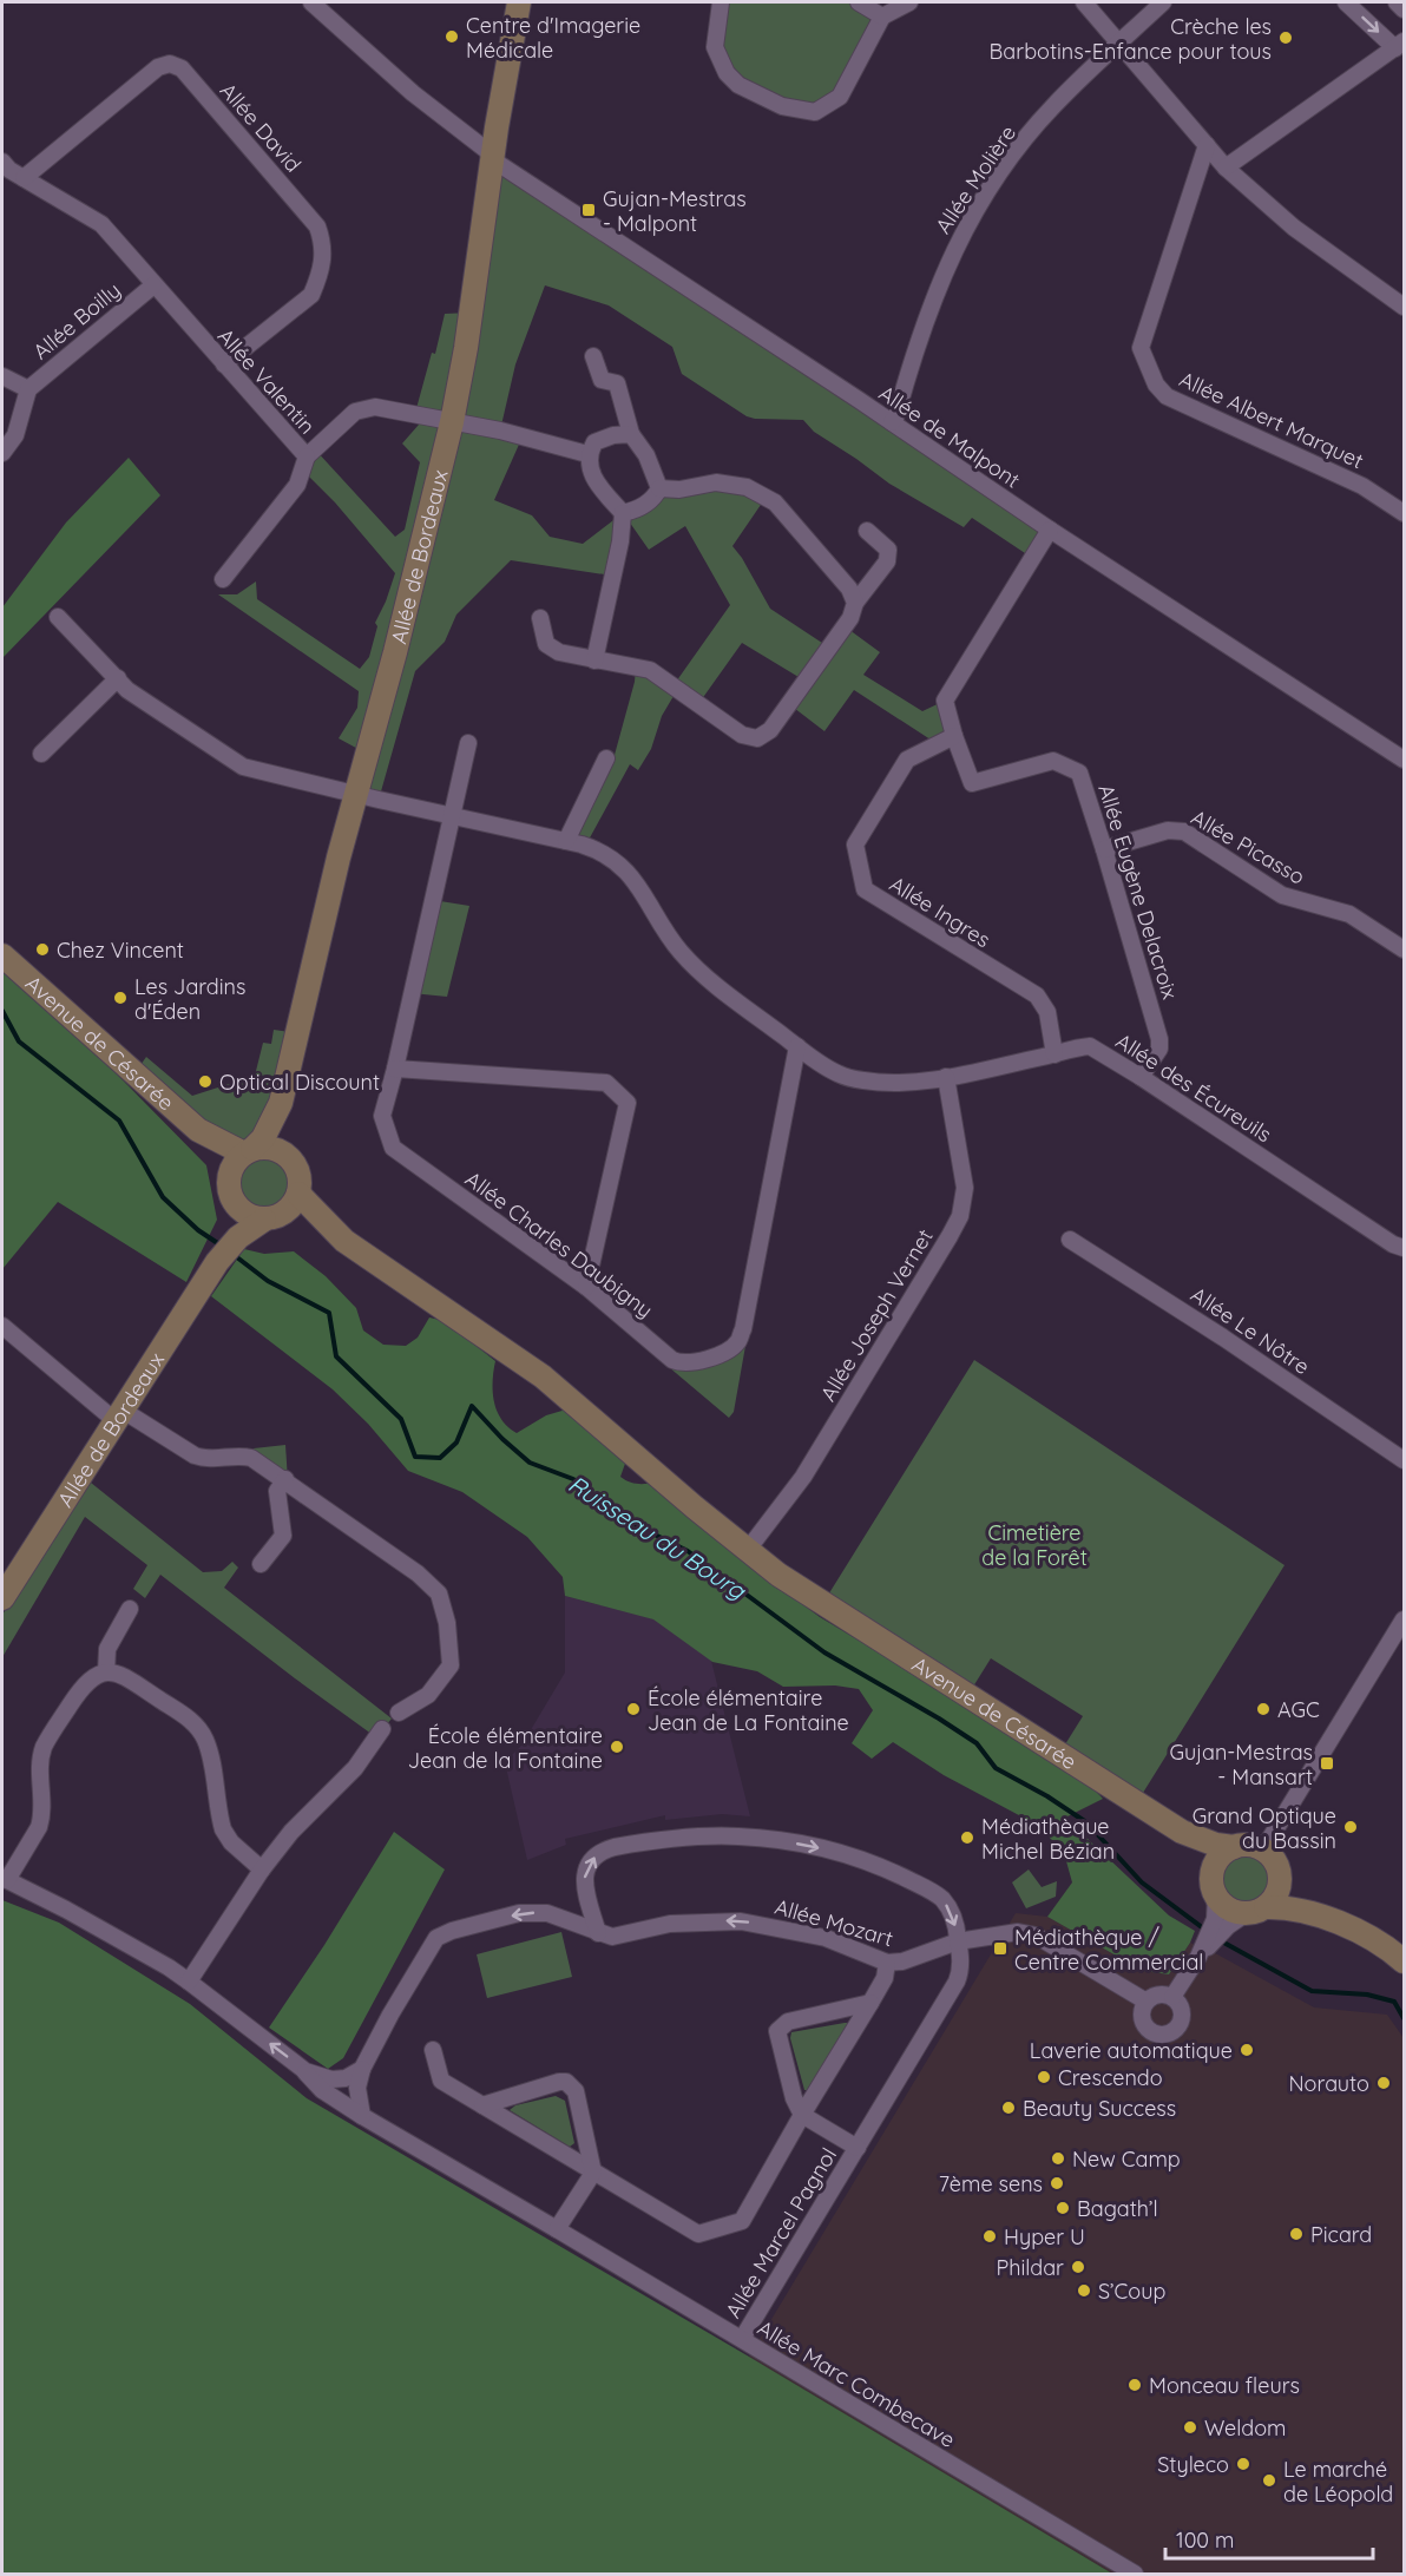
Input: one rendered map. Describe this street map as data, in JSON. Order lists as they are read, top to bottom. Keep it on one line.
{"streets":{"street":["Allée David","Allée Molière","Allée Boilly","Allée Valentin","Allée Albert Marquet","Allée de Malpont","Allée de Bordeaux","Allée Picasso","Allée Eugène Delacroix","Allée Ingres","Avenue de Césarée","Allée des Écureuils","Allée Charles Daubigny","Allée Joseph Vernet","Allée Le Nôtre","Allée Mozart","Allée Marcel Pagnol","Allée Marc Combecave"]},"crossings":[["Allée David","Allée Valentin"],["Allée Molière","Allée de Malpont"],["Allée Boilly","Allée Valentin"],["Allée Valentin","Allée de Bordeaux"],["Allée de Malpont","Allée de Bordeaux"],["Allée de Malpont","Allée Eugène Delacroix"],["Allée de Bordeaux","Avenue de Césarée"],["Allée de Bordeaux","Allée des Écureuils"],["Allée Picasso","Allée Eugène Delacroix"],["Allée Eugène Delacroix","Allée Ingres"],["Allée Eugène Delacroix","Allée des Écureuils"],["Allée Ingres","Allée des Écureuils"],["Avenue de Césarée","Allée Joseph Vernet"],["Allée des Écureuils","Allée Charles Daubigny"],["Allée des Écureuils","Allée Joseph Vernet"],["Allée Mozart","Allée Marcel Pagnol"],["Allée Marcel Pagnol","Allée Marc Combecave"]],"one_way":["Allée Mozart"],"water":["Ruisseau du Bourg"],"parks":["Cimetière de la Forêt"],"places":{"other":["Centre d'Imagerie Médicale","Crèche les Barbotins-Enfance pour tous","Chez Vincent","Les Jardins d'Éden","Optical Discount","École élémentaire Jean de La Fontaine","AGC","École élémentaire Jean de la Fontaine","Grand Optique du Bassin","Médiathèque Michel Bézian","Laverie automatique","Crescendo","Norauto","Beauty Success","New Camp","7ème sens","Bagath’l","Picard","Hyper U","Phildar","S’Coup","Monceau fleurs","Weldom","Styleco","Le marché de Léopold"],"transit":["Gujan-Mestras - Malpont","Gujan-Mestras - Mansart","Médiathèque / Centre Commercial"]},"scale_bar":"100 m"}
